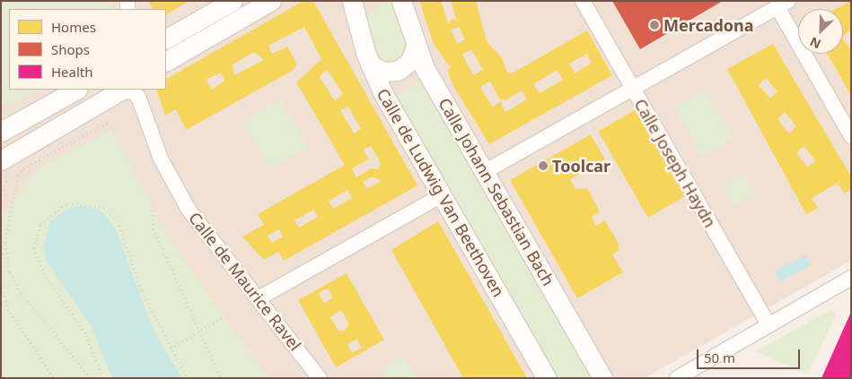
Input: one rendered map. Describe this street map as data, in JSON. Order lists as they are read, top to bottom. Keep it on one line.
{"streets":{"street":["Calle Joseph Haydn","Calle Johann Sebastian Bach","Calle de Ludwig Van Beethoven","Calle de Maurice Ravel"]},"places":["Mercadona","Toolcar"],"legend":["Homes","Shops","Health"],"scale_bar":"50 m","north":"bottom left"}
